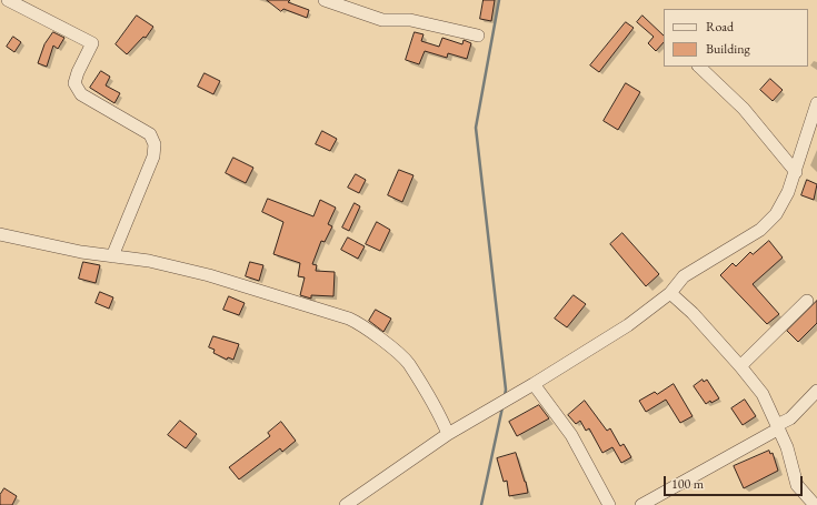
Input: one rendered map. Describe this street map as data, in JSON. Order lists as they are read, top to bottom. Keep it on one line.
{"legend":["Road","Building"],"scale_bar":"100 m"}
